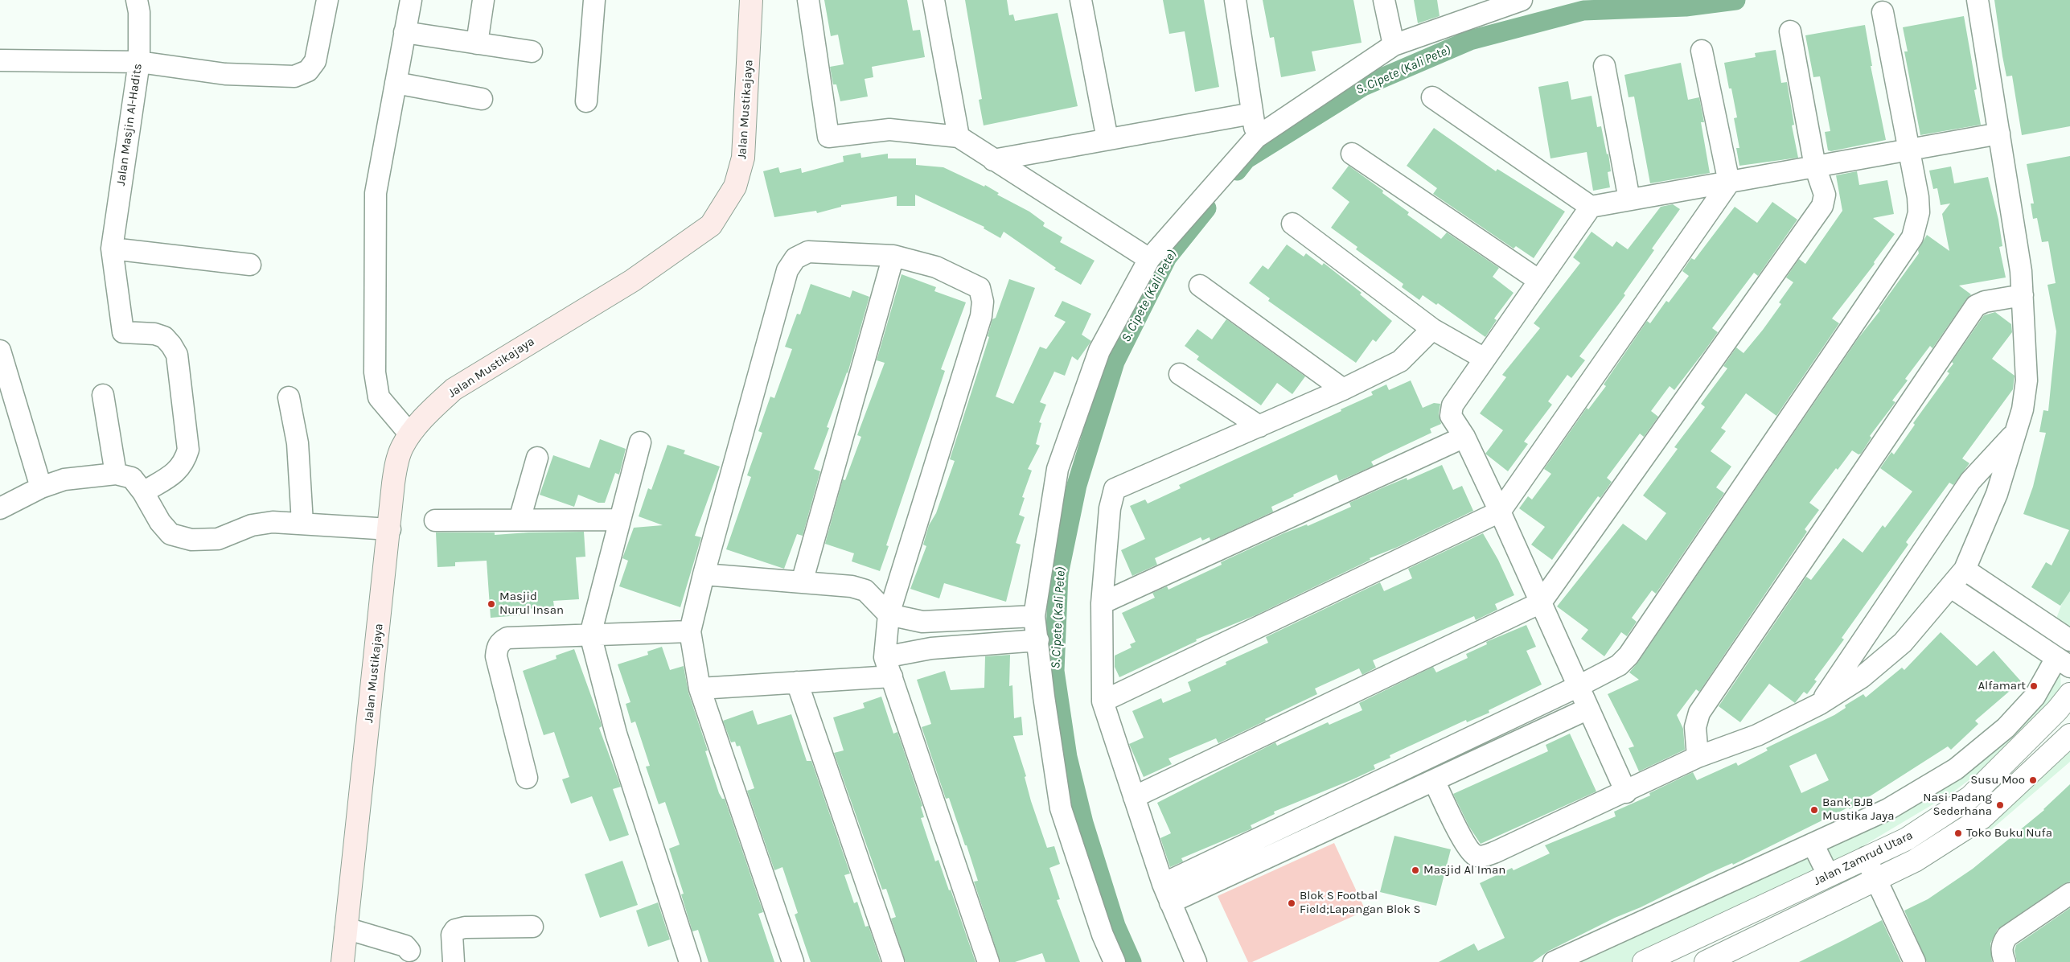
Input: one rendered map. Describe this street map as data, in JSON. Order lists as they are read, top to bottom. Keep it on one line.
{"streets":{"main road":["Jalan Mustikajaya"],"street":["Jalan Masjin Al-Hadits","Jalan Zamrud Utara"]},"water":["S. Cipete (Kali Pete)"],"places":["Masjid Nurul Insan","Alfamart","Susu Moo","Nasi Padang Sederhana","Bank BJB Mustika Jaya","Toko Buku Nufa","Masjid Al Iman","Blok S Footbal Field;Lapangan Blok S"]}
